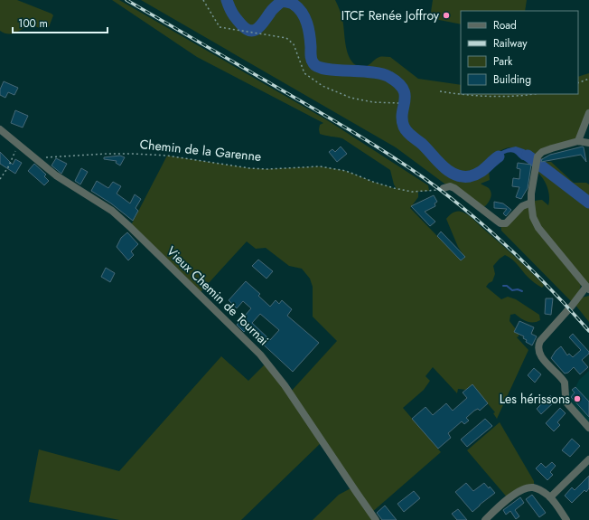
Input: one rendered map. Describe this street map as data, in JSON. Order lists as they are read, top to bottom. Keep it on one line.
{"streets":{"street":["Vieux Chemin de Tournai"],"path":["Chemin de la Garenne"]},"crossings":[["Chemin de la Garenne","Vieux Chemin de Tournai"]],"places":["ITCF Renée Joffroy","Les hérissons"],"legend":["Road","Railway","Park","Building"],"scale_bar":"100 m"}
